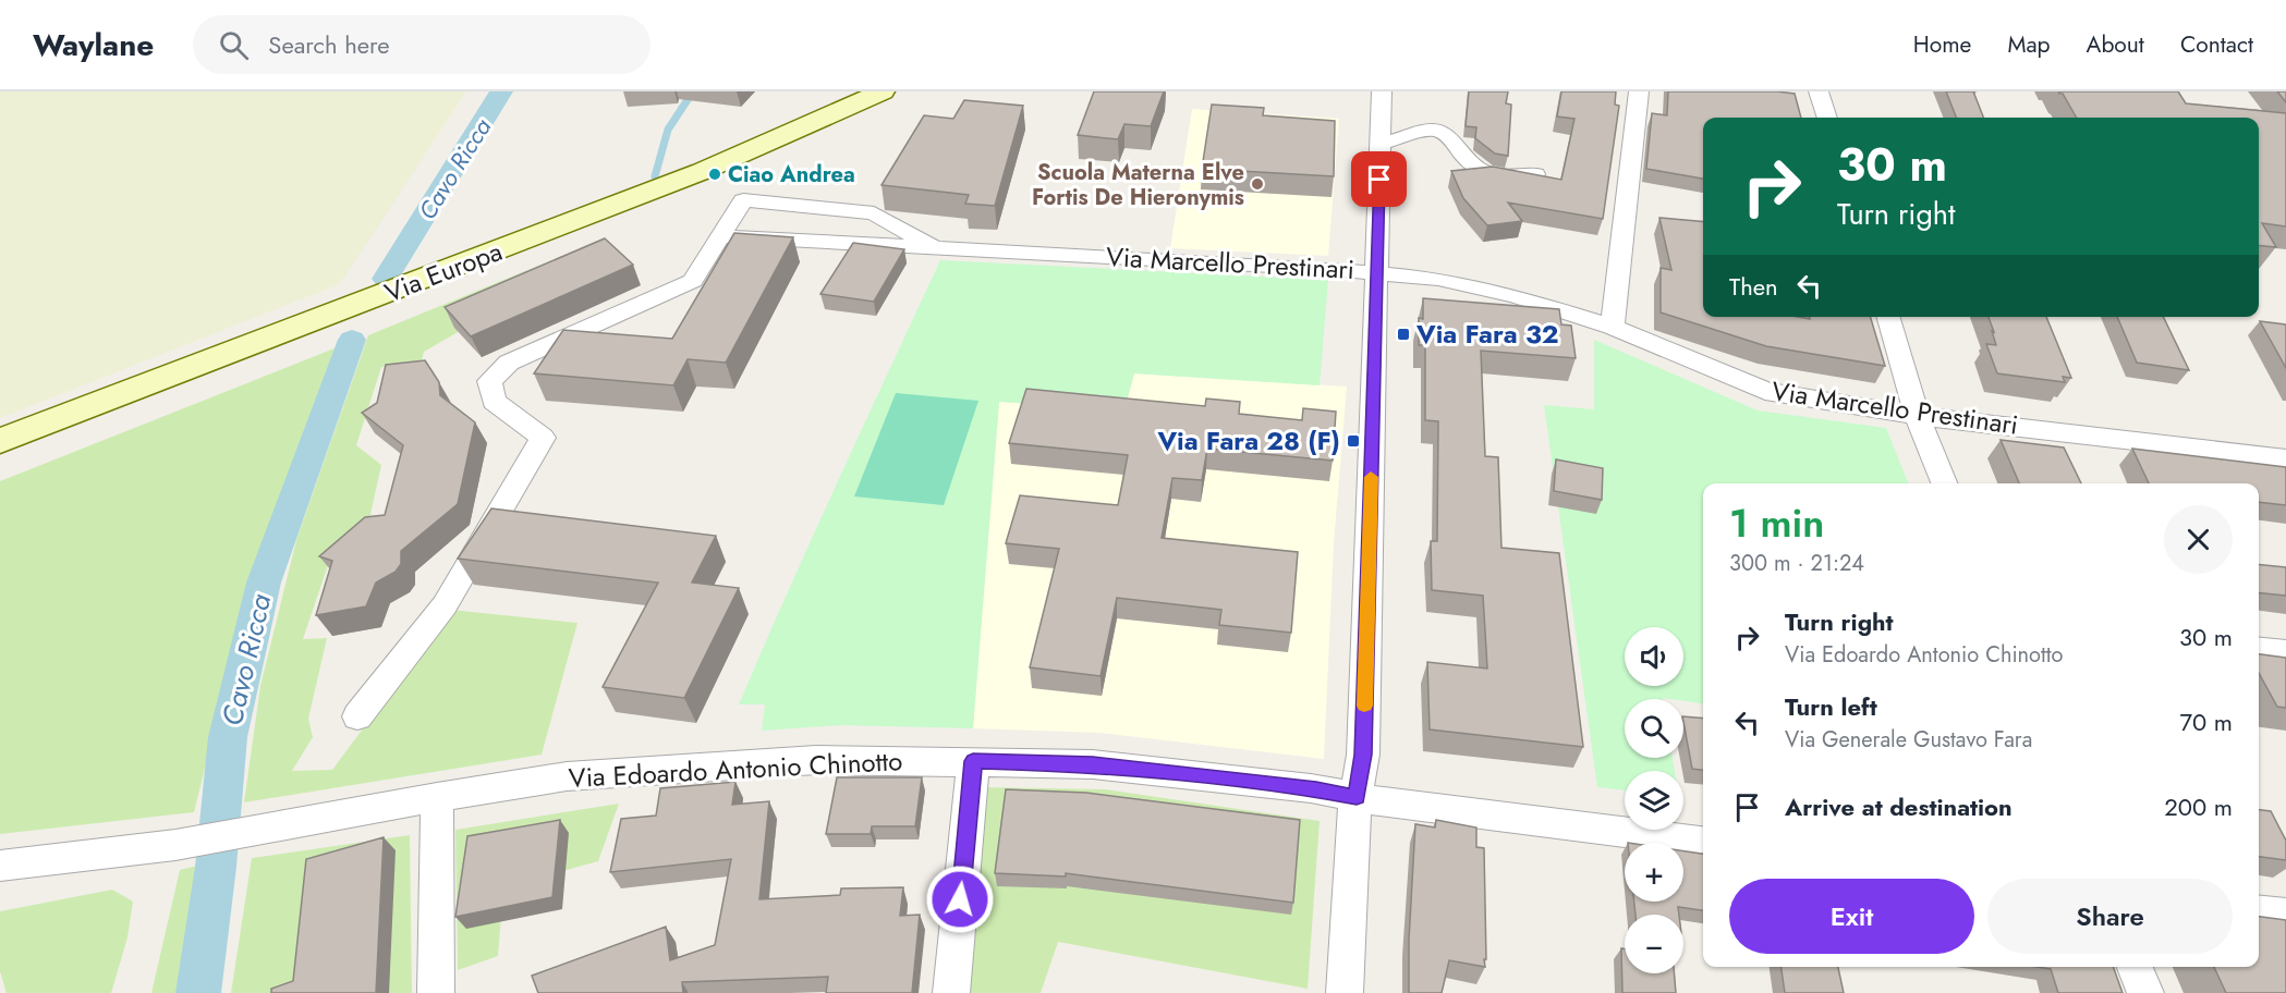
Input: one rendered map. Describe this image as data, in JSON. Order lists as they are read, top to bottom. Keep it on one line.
{"streets":{"main road":["Via Europa"],"street":["Via Marcello Prestinari","Via Edoardo Antonio Chinotto"]},"water":["Cavo Ricca"],"places":{"other":["Ciao Andrea","Scuola Materna Elve Fortis De Hieronymis"],"transit":["Via Fara 32","Via Fara 28 (F)"]},"page":{"header":"Waylane","search":"Search here","nav":["Home","Map","About","Contact"],"turn":["30 m","Turn right"],"then":"Then","heading":["1 min","300 m · 21:24"],"list":[{"name":"Turn right","note":"Via Edoardo Antonio Chinotto","value":"30 m"},{"name":"Turn left","note":"Via Generale Gustavo Fara","value":"70 m"},{"name":"Arrive at destination","value":"200 m"}],"map_buttons":["+","−"],"buttons":["Exit","Share"]}}
